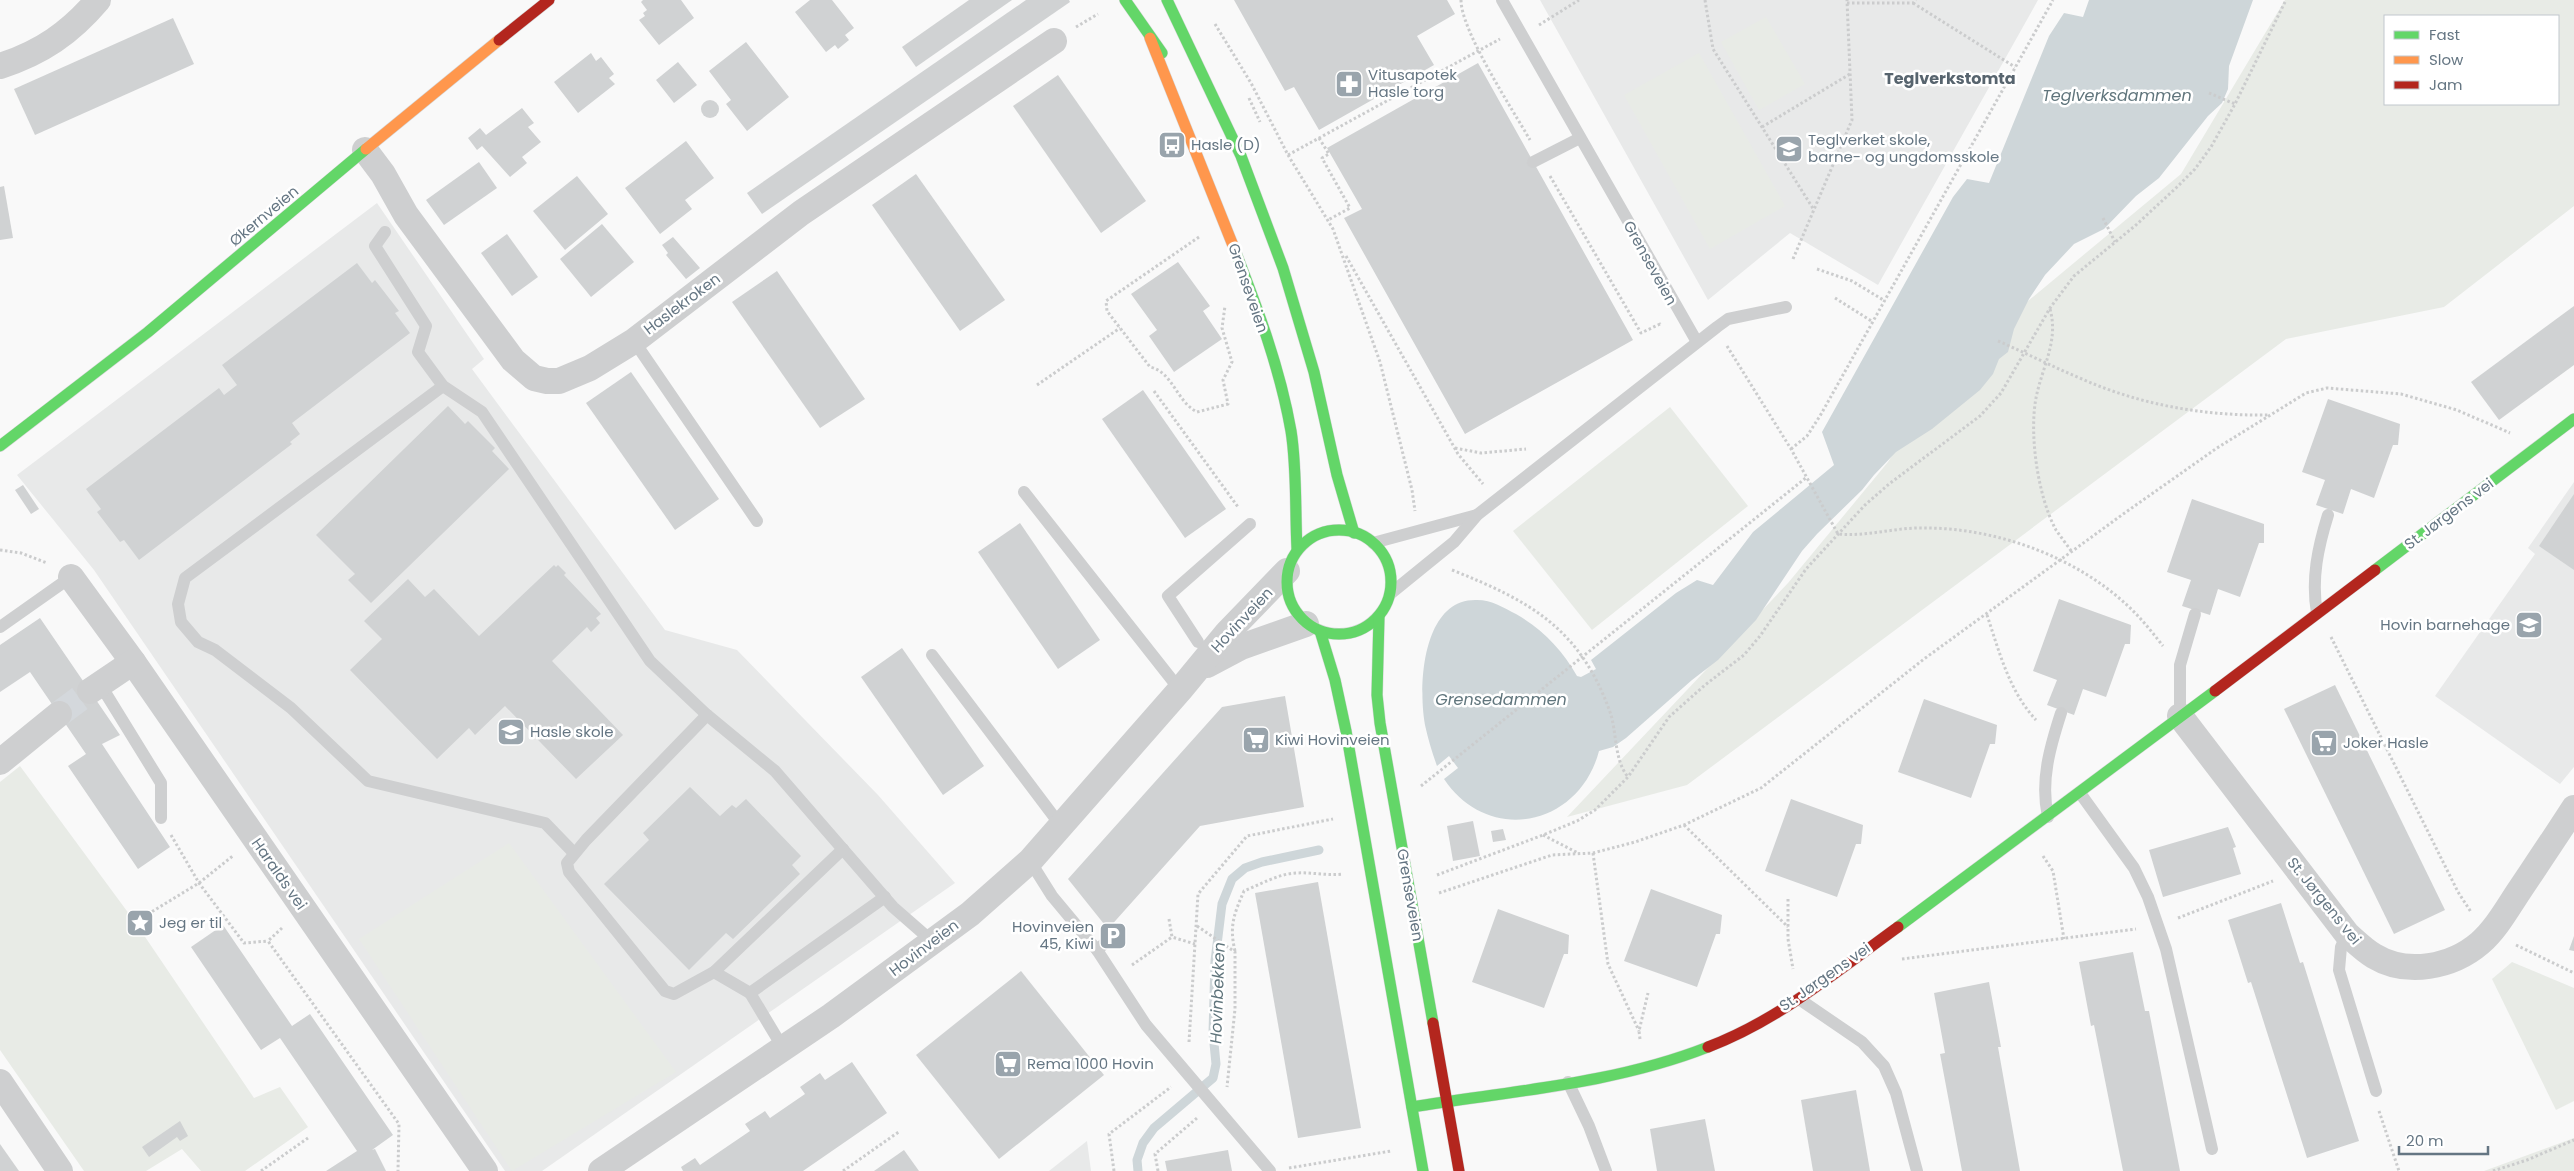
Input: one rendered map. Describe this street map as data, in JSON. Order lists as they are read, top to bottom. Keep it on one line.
{"streets":{"main road":["Økernveien","Grenseveien","St. Jørgens vei"],"street":["Haslekroken","Hovinveien","Haralds vei"]},"crossings":[["Økernveien","Haslekroken"],["Grenseveien","St. Jørgens vei"],["Grenseveien","Hovinveien"]],"districts":["Teglverkstomta"],"water":["Teglverksdammen","Grensedammen","Hovinbekken"],"places":{"pharmacy":["Vitusapotek Hasle torg"],"bus stop":["Hasle (D)"],"school or university":["Teglverket skole, barne- og ungdomsskole","Hovin barnehage","Hasle skole"],"supermarket":["Kiwi Hovinveien","Joker Hasle","Rema 1000 Hovin"],"place":["Jeg er til"],"parking":["Hovinveien 45, Kiwi"]},"legend":["Fast","Slow","Jam"],"scale_bar":"20 m"}
